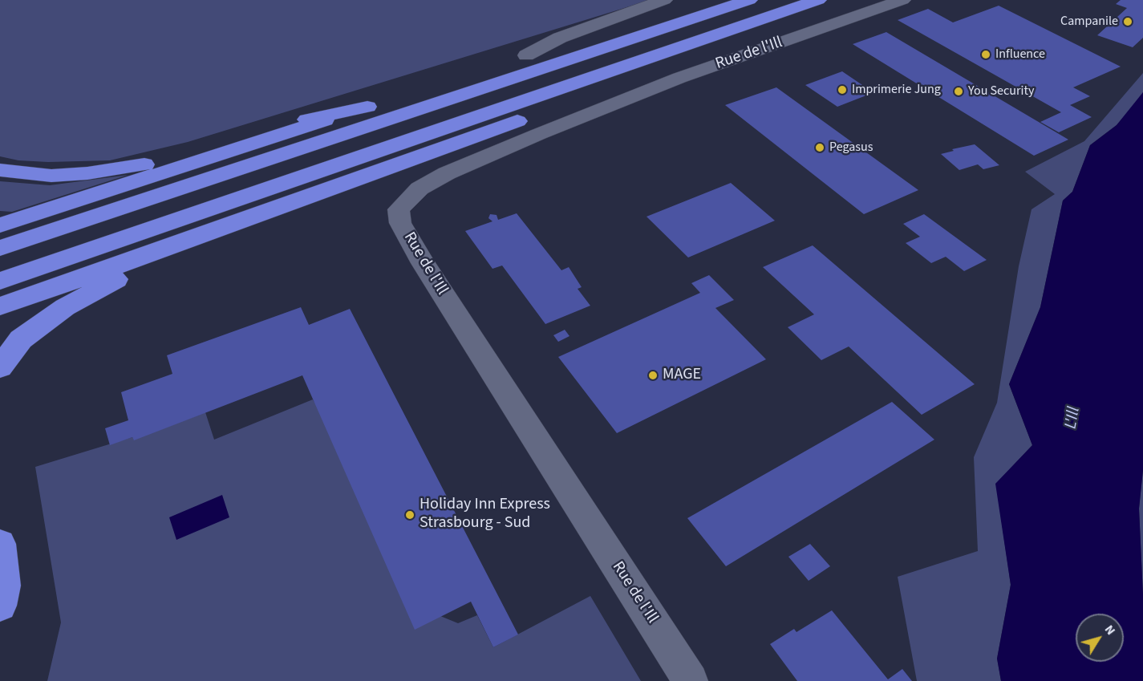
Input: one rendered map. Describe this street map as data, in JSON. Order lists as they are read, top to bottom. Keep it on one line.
{"streets":{"street":["Rue de l'Ill"]},"water":["L'Ill"],"places":["Campanile","Influence","Imprimerie Jung","You Security","Pegasus","MAGE","Holiday Inn Express Strasbourg - Sud"],"north":"top right"}
